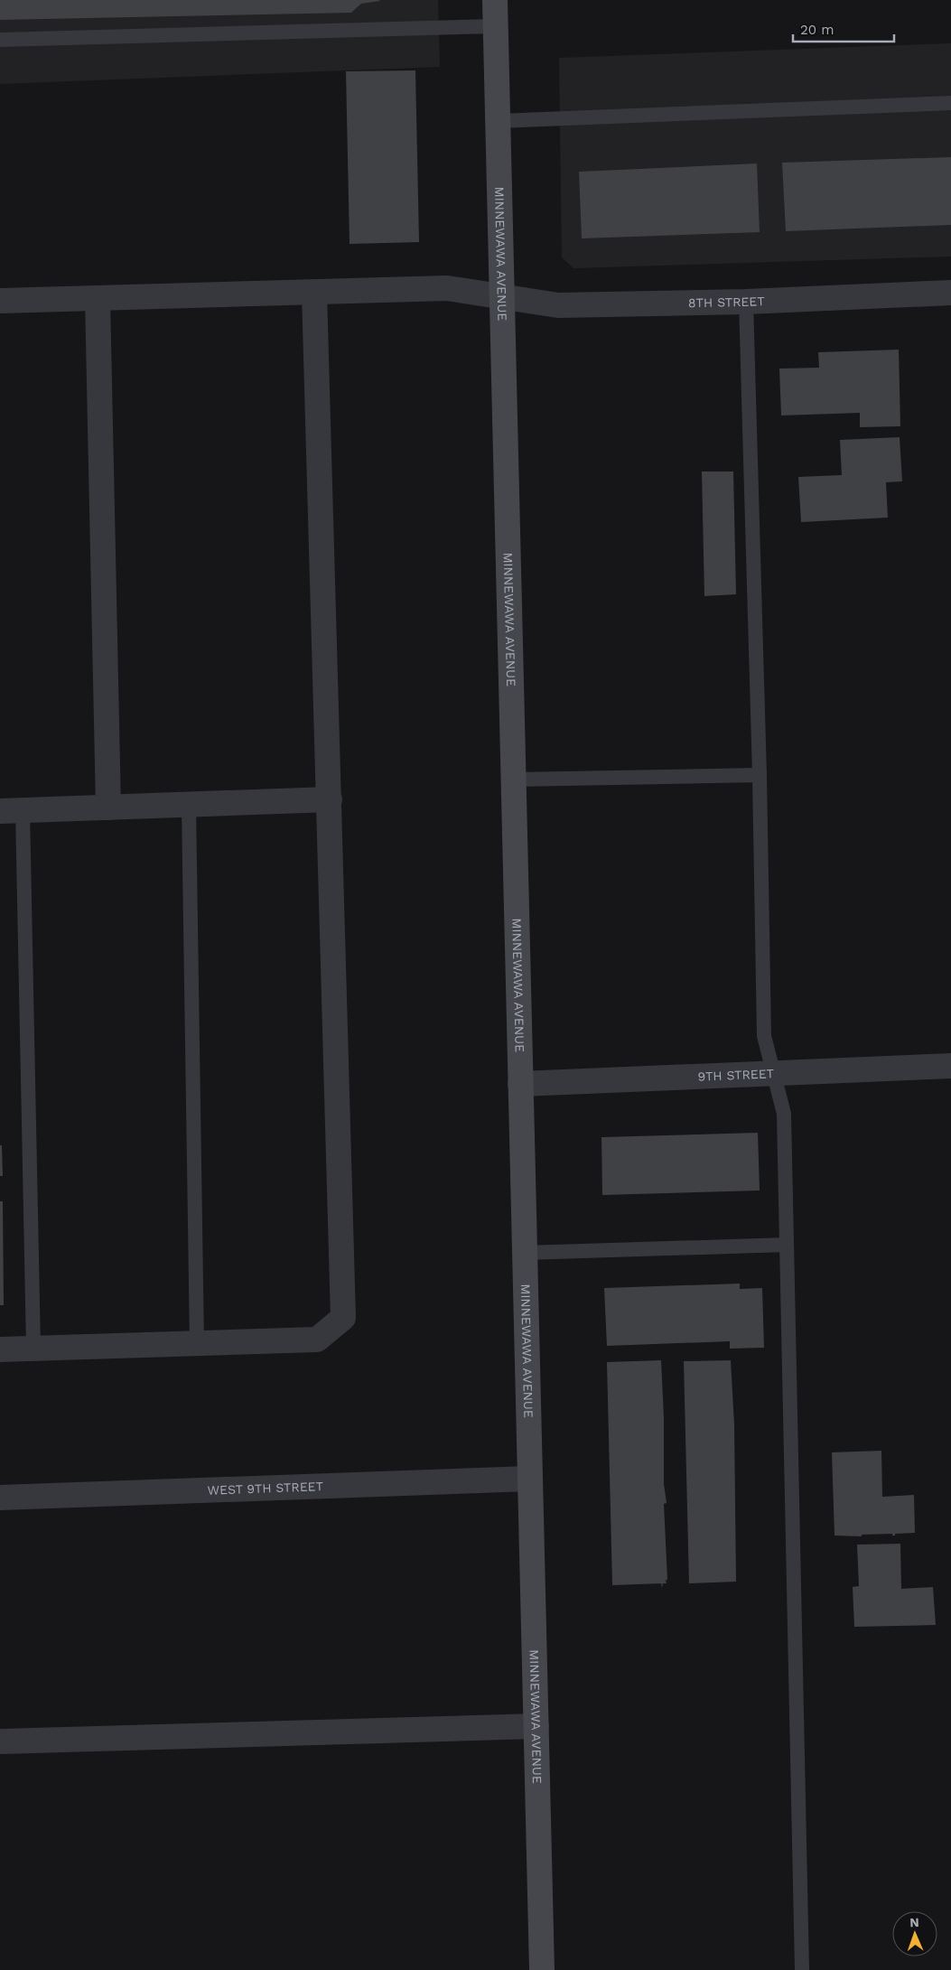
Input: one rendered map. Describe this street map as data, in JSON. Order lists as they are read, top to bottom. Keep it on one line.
{"streets":{"main road":["MINNEWAWA AVENUE"],"street":["8TH STREET","9TH STREET","WEST 9TH STREET"]},"crossings":[["MINNEWAWA AVENUE","8TH STREET"],["MINNEWAWA AVENUE","9TH STREET"],["MINNEWAWA AVENUE","WEST 9TH STREET"]],"scale_bar":"20 m","north":"top"}
